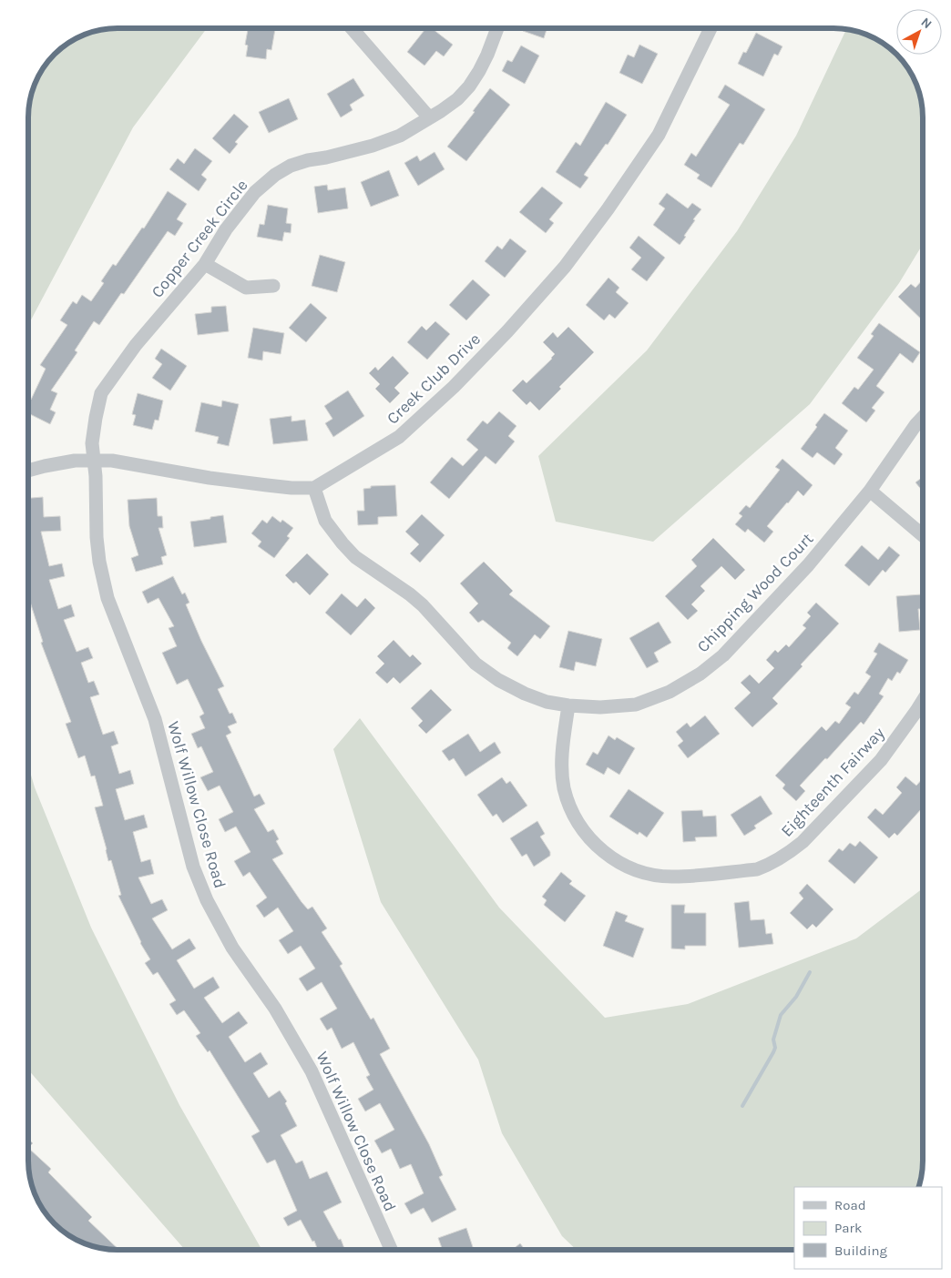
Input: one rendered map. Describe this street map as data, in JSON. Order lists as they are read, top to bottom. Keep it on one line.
{"streets":{"street":["Copper Creek Circle","Creek Club Drive","Chipping Wood Court","Eighteenth Fairway","Wolf Willow Close Road"]},"crossings":[["Copper Creek Circle","Wolf Willow Close Road"],["Creek Club Drive","Chipping Wood Court"],["Chipping Wood Court","Eighteenth Fairway"]],"legend":["Road","Park","Building"],"north":"top right"}
